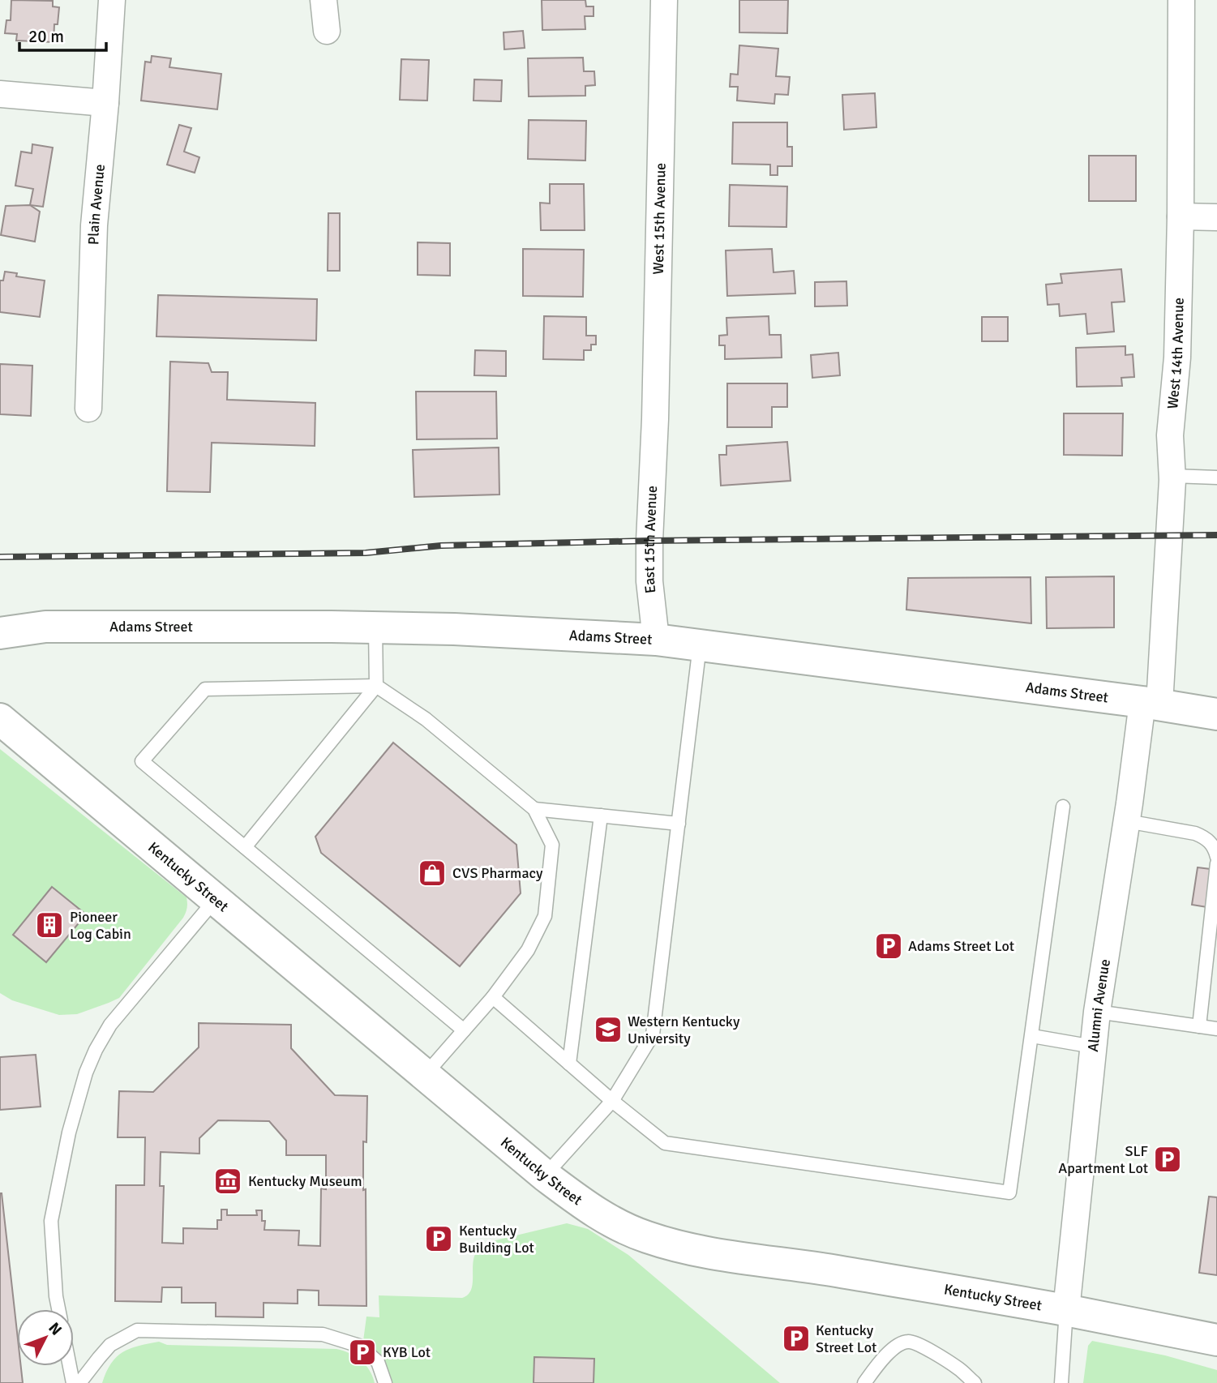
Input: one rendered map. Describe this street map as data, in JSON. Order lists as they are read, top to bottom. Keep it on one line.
{"streets":{"main road":["Adams Street","Kentucky Street"],"street":["Plain Avenue","West 15th Avenue","West 14th Avenue","East 15th Avenue","Alumni Avenue"]},"crossings":[["West 15th Avenue","East 15th Avenue"],["West 14th Avenue","Adams Street"],["West 14th Avenue","Alumni Avenue"],["East 15th Avenue","Adams Street"],["Adams Street","Alumni Avenue"],["Kentucky Street","Alumni Avenue"]],"places":{"shop":["CVS Pharmacy"],"building":["Pioneer Log Cabin"],"parking":["Adams Street Lot","SLF Apartment Lot","Kentucky Building Lot","Kentucky Street Lot","KYB Lot"],"school or university":["Western Kentucky University"],"museum":["Kentucky Museum"]},"scale_bar":"20 m","north":"top right"}
